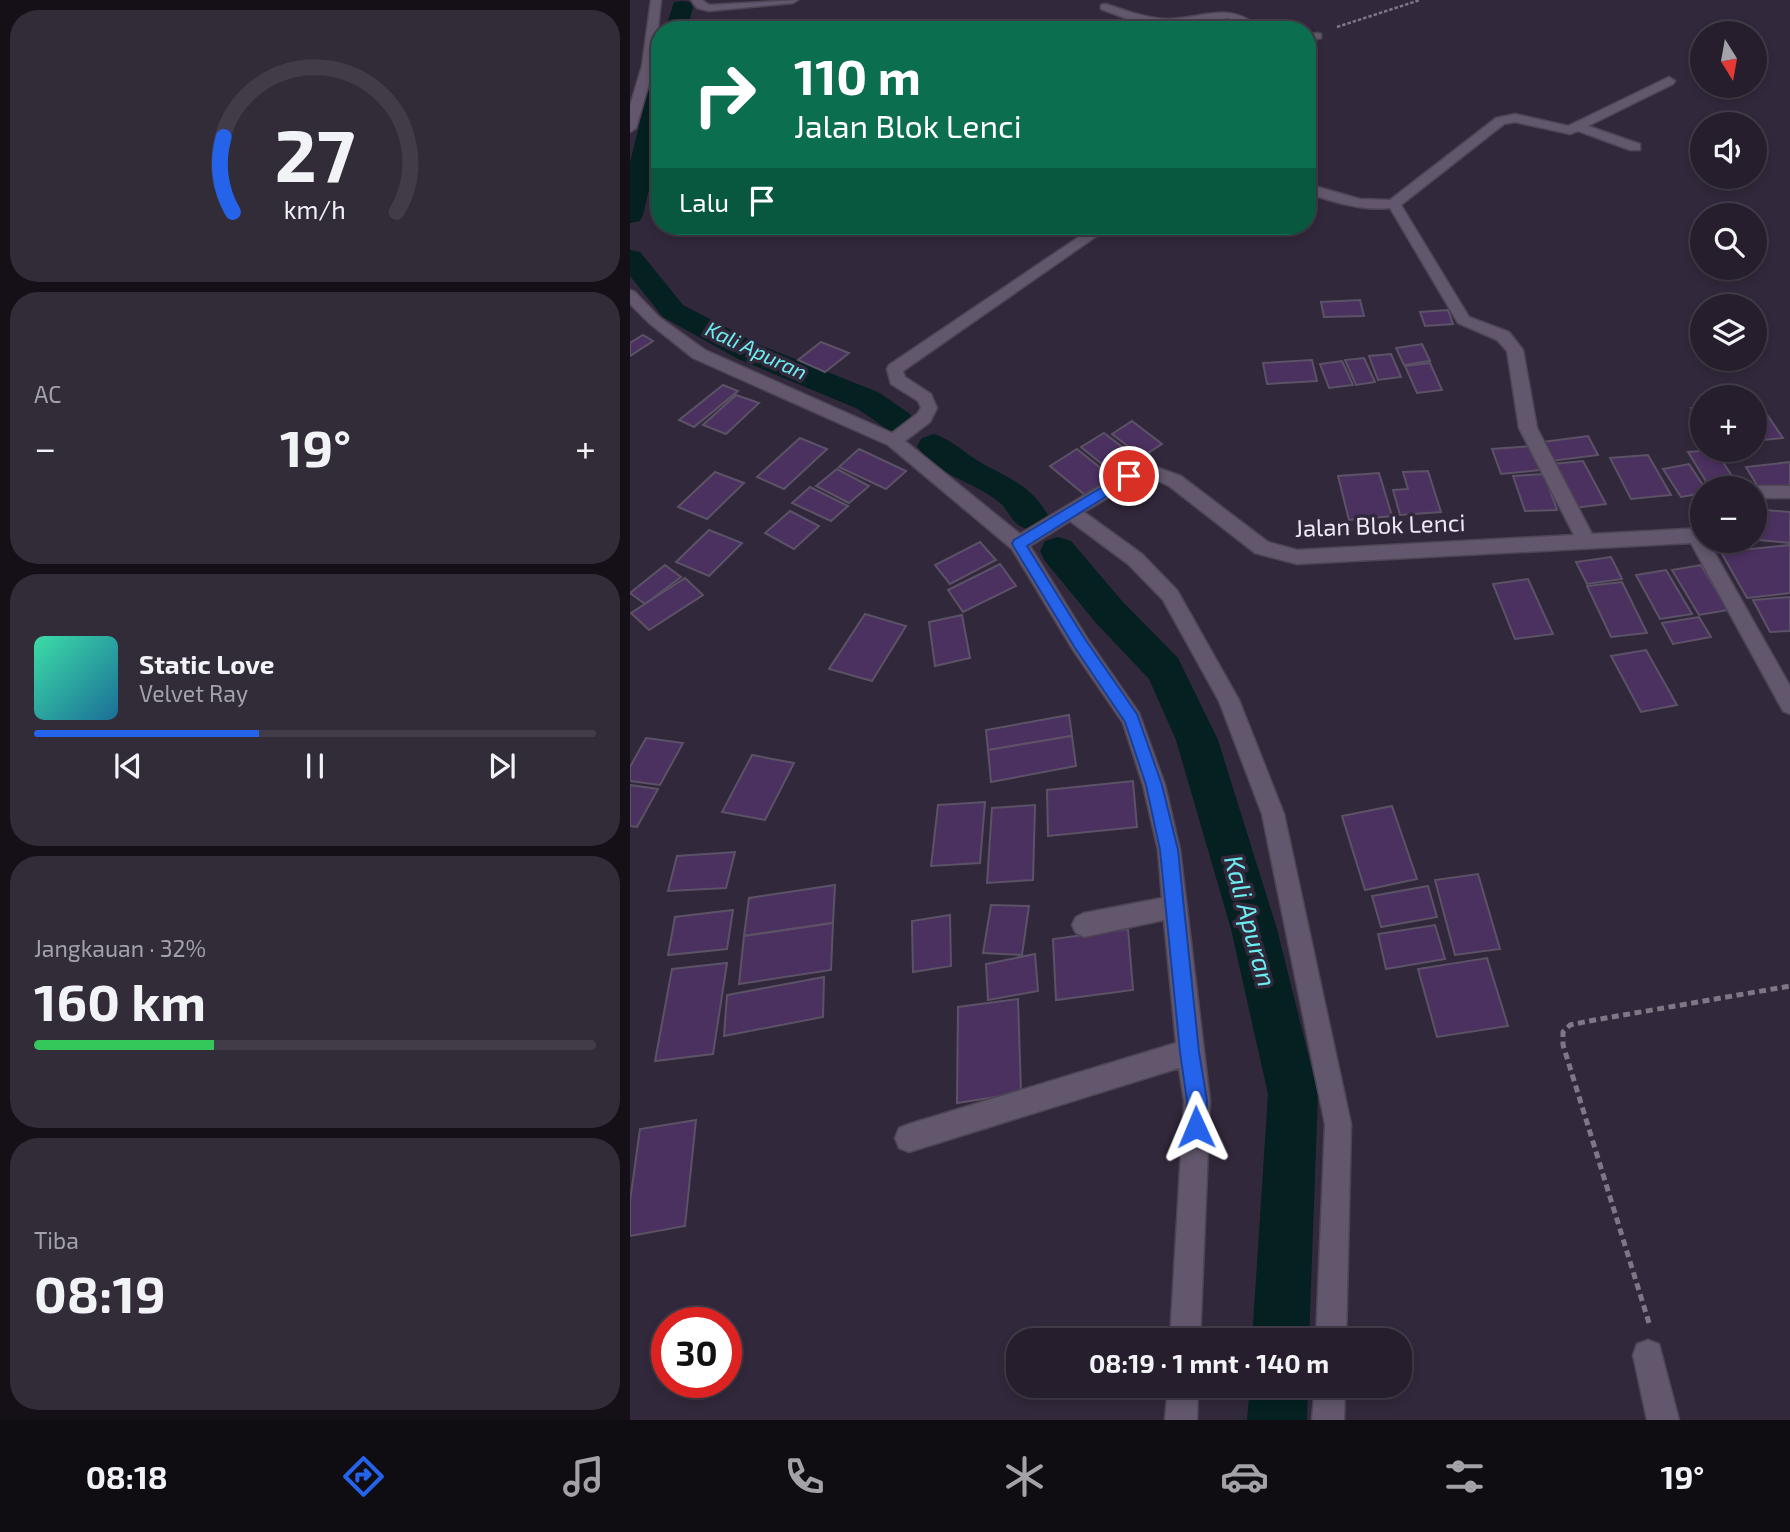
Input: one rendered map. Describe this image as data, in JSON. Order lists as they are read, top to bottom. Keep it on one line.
{"streets":{"street":["Jalan Blok Lenci"]},"water":["Kali Apuran"],"north":"bottom","page":{"map_buttons":["+","−"],"turn":["110 m","Jalan Blok Lenci"],"then":"Lalu","tile":["AC",["Jangkauan · 32%","160 km"],["Tiba","08:19"]],"heat":["−","19°","+"],"song":["Static Love","Velvet Ray"],"limit":"30","trip":"08:19 · 1 mnt · 140 m","tabs":["08:18","19°"],"gauge":["27","km/h"]}}
